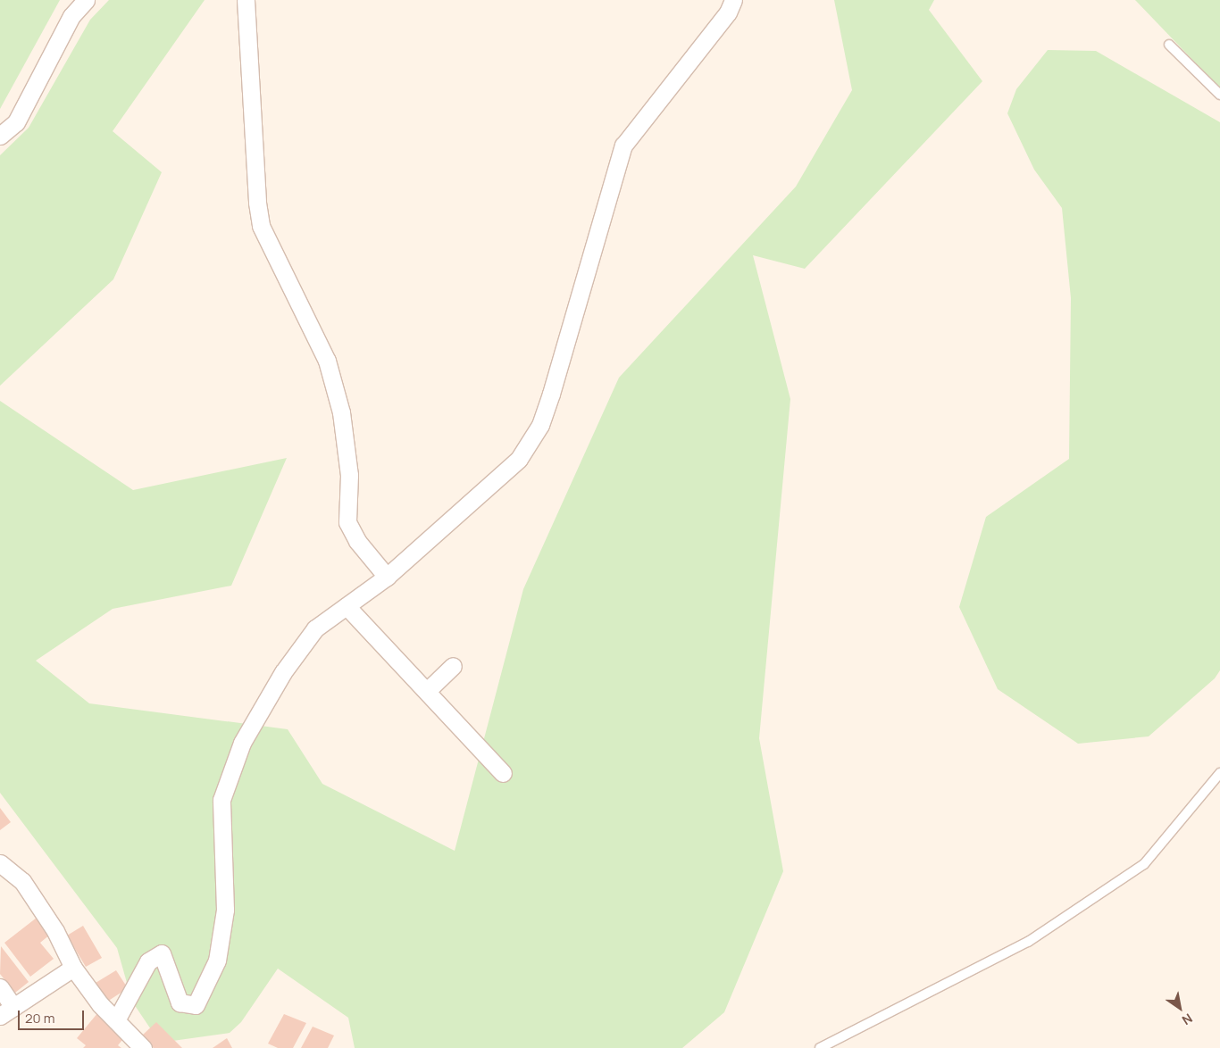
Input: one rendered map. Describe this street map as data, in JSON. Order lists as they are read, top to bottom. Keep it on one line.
{"scale_bar":"20 m","north":"bottom right"}
